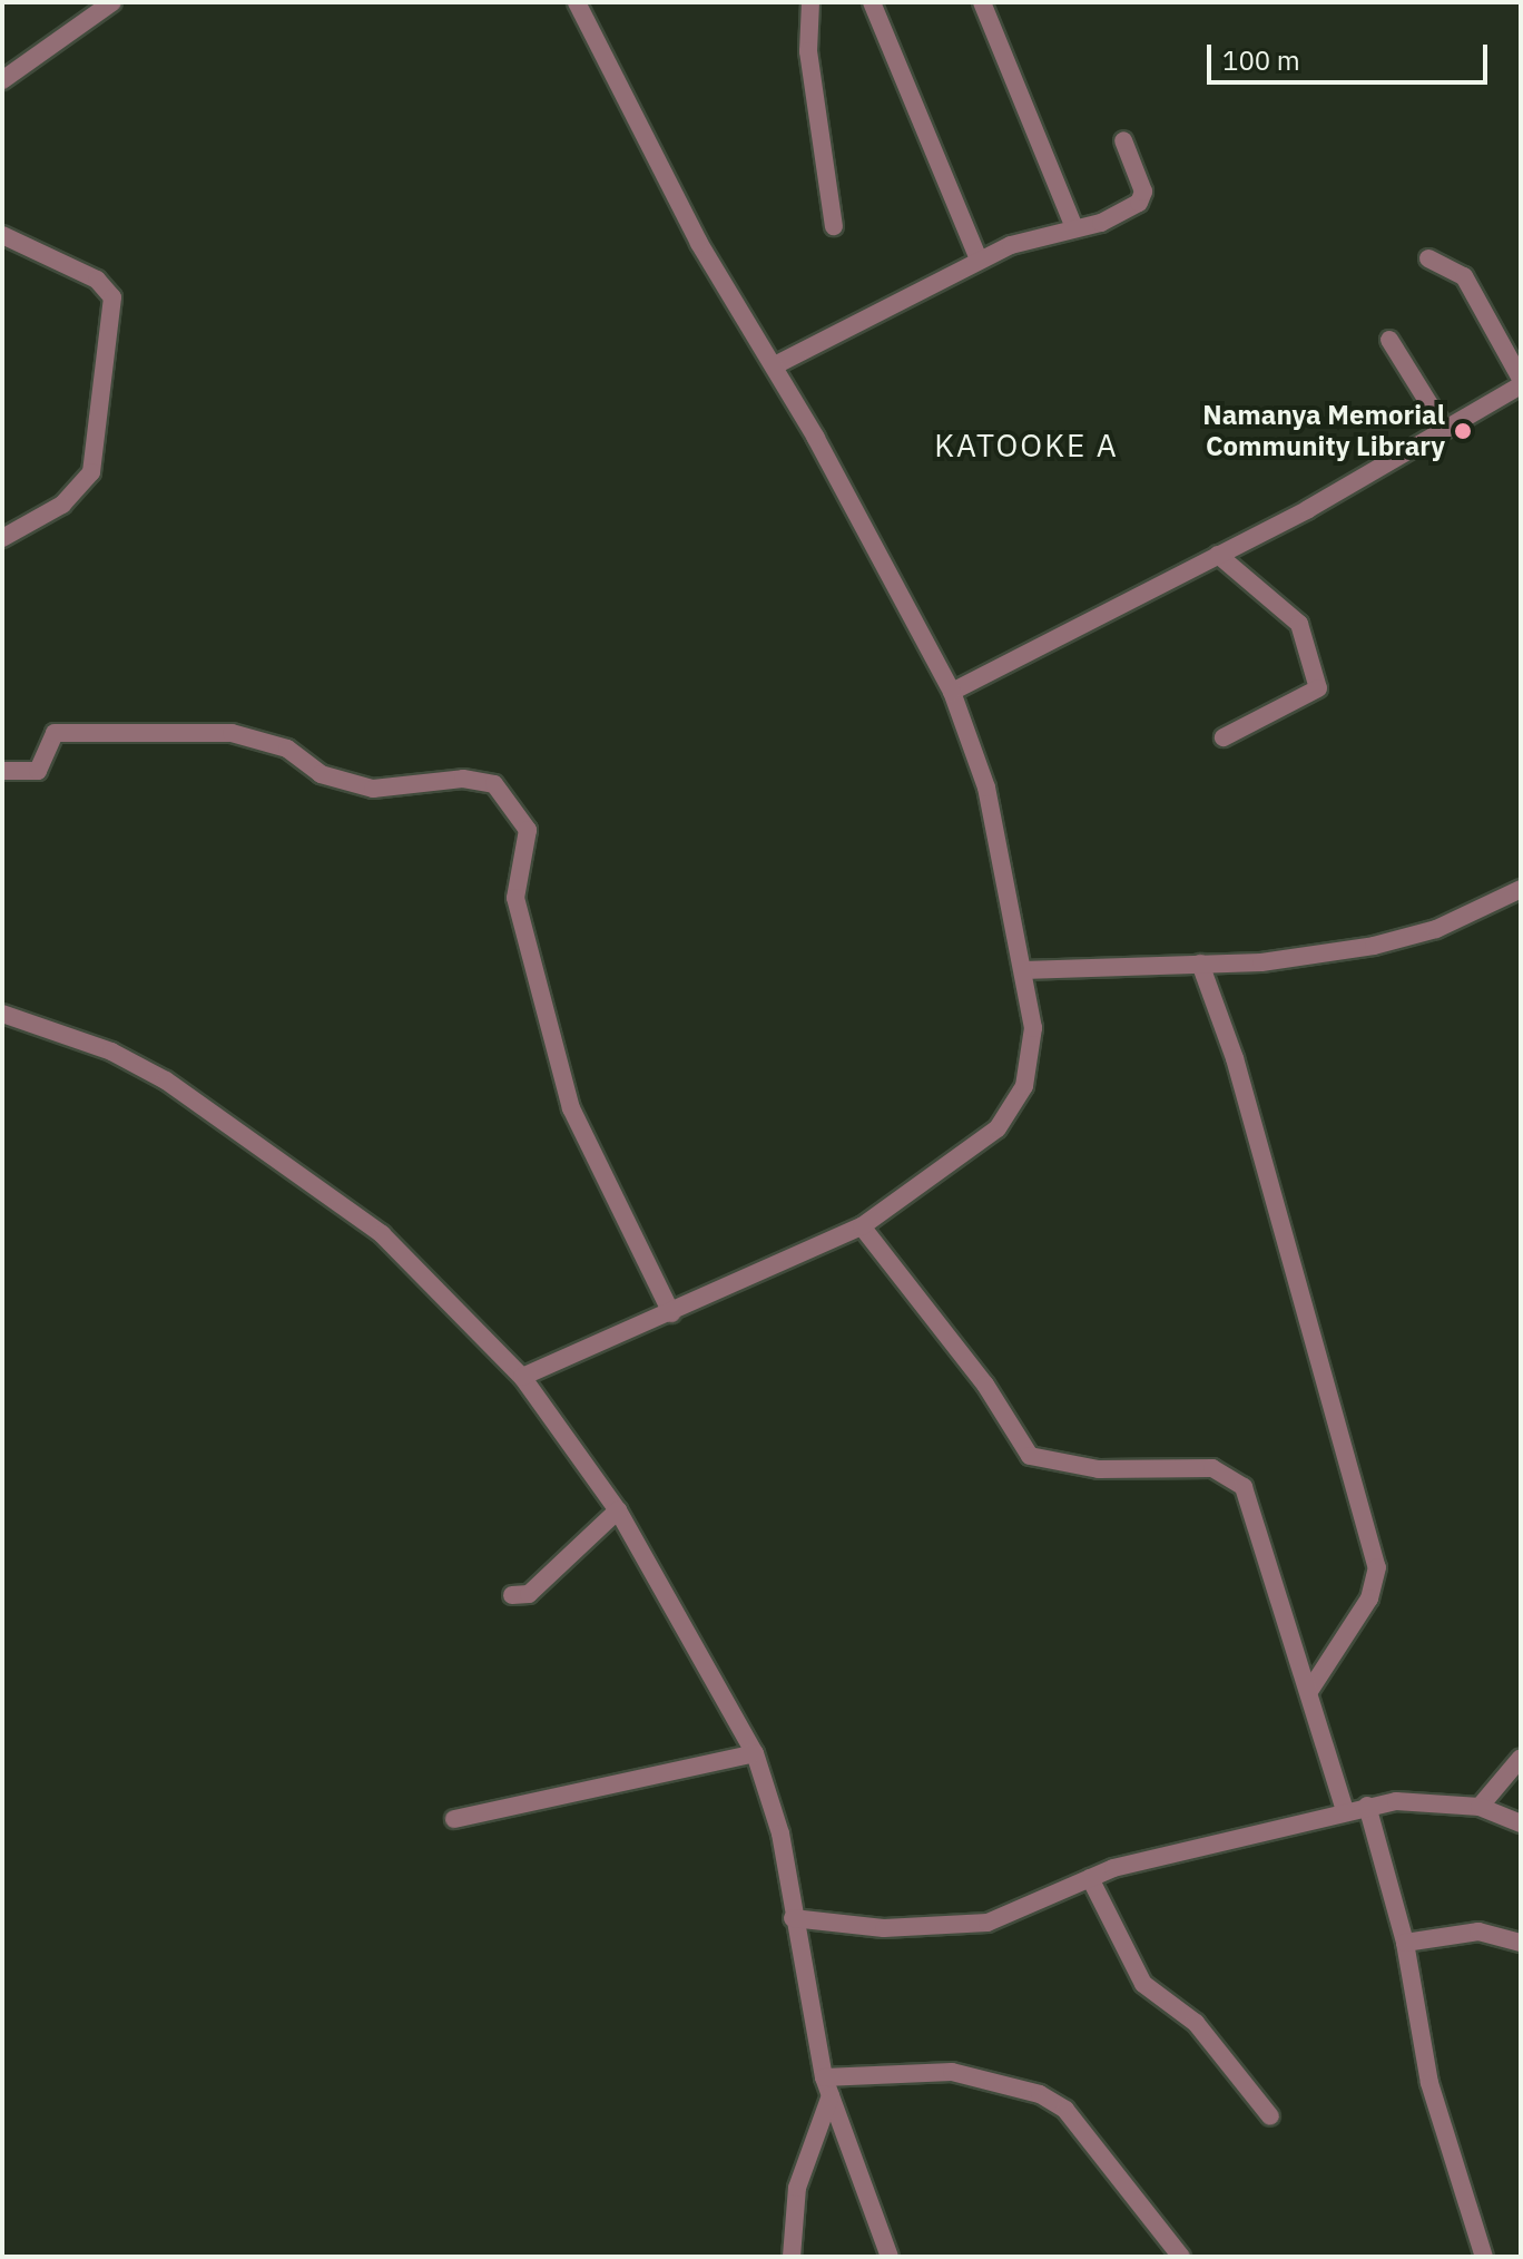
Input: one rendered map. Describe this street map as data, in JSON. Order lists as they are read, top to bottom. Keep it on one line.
{"districts":["KATOOKE A"],"places":["Namanya Memorial Community Library"],"scale_bar":"100 m"}
